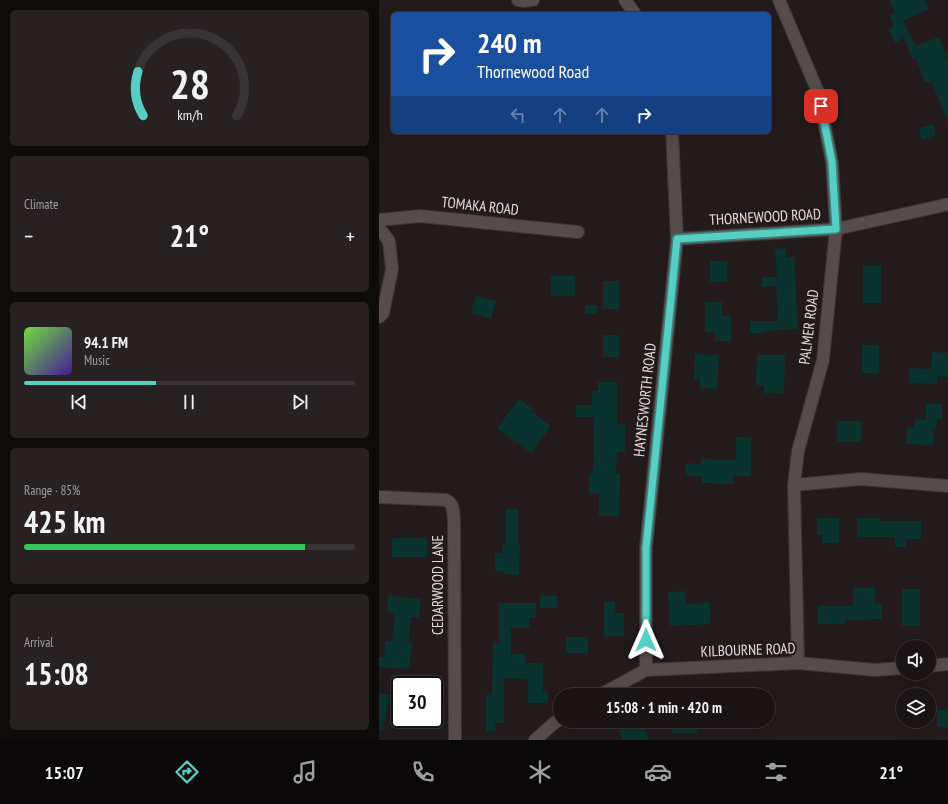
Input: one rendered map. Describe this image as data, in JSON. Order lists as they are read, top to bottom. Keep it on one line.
{"streets":{"street":["TOMAKA ROAD","THORNEWOOD ROAD","PALMER ROAD","HAYNESWORTH ROAD","CEDARWOOD LANE","KILBOURNE ROAD"]},"crossings":[["THORNEWOOD ROAD","PALMER ROAD"],["THORNEWOOD ROAD","HAYNESWORTH ROAD"],["PALMER ROAD","KILBOURNE ROAD"],["HAYNESWORTH ROAD","KILBOURNE ROAD"]],"page":{"turn":["240 m","Thornewood Road"],"tile":["Climate",["Range · 85%","425 km"],["Arrival","15:08"]],"heat":["−","21°","+"],"song":["94.1 FM","Music"],"limit":"30","trip":"15:08 · 1 min · 420 m","tabs":["15:07","21°"],"gauge":["28","km/h"]}}
